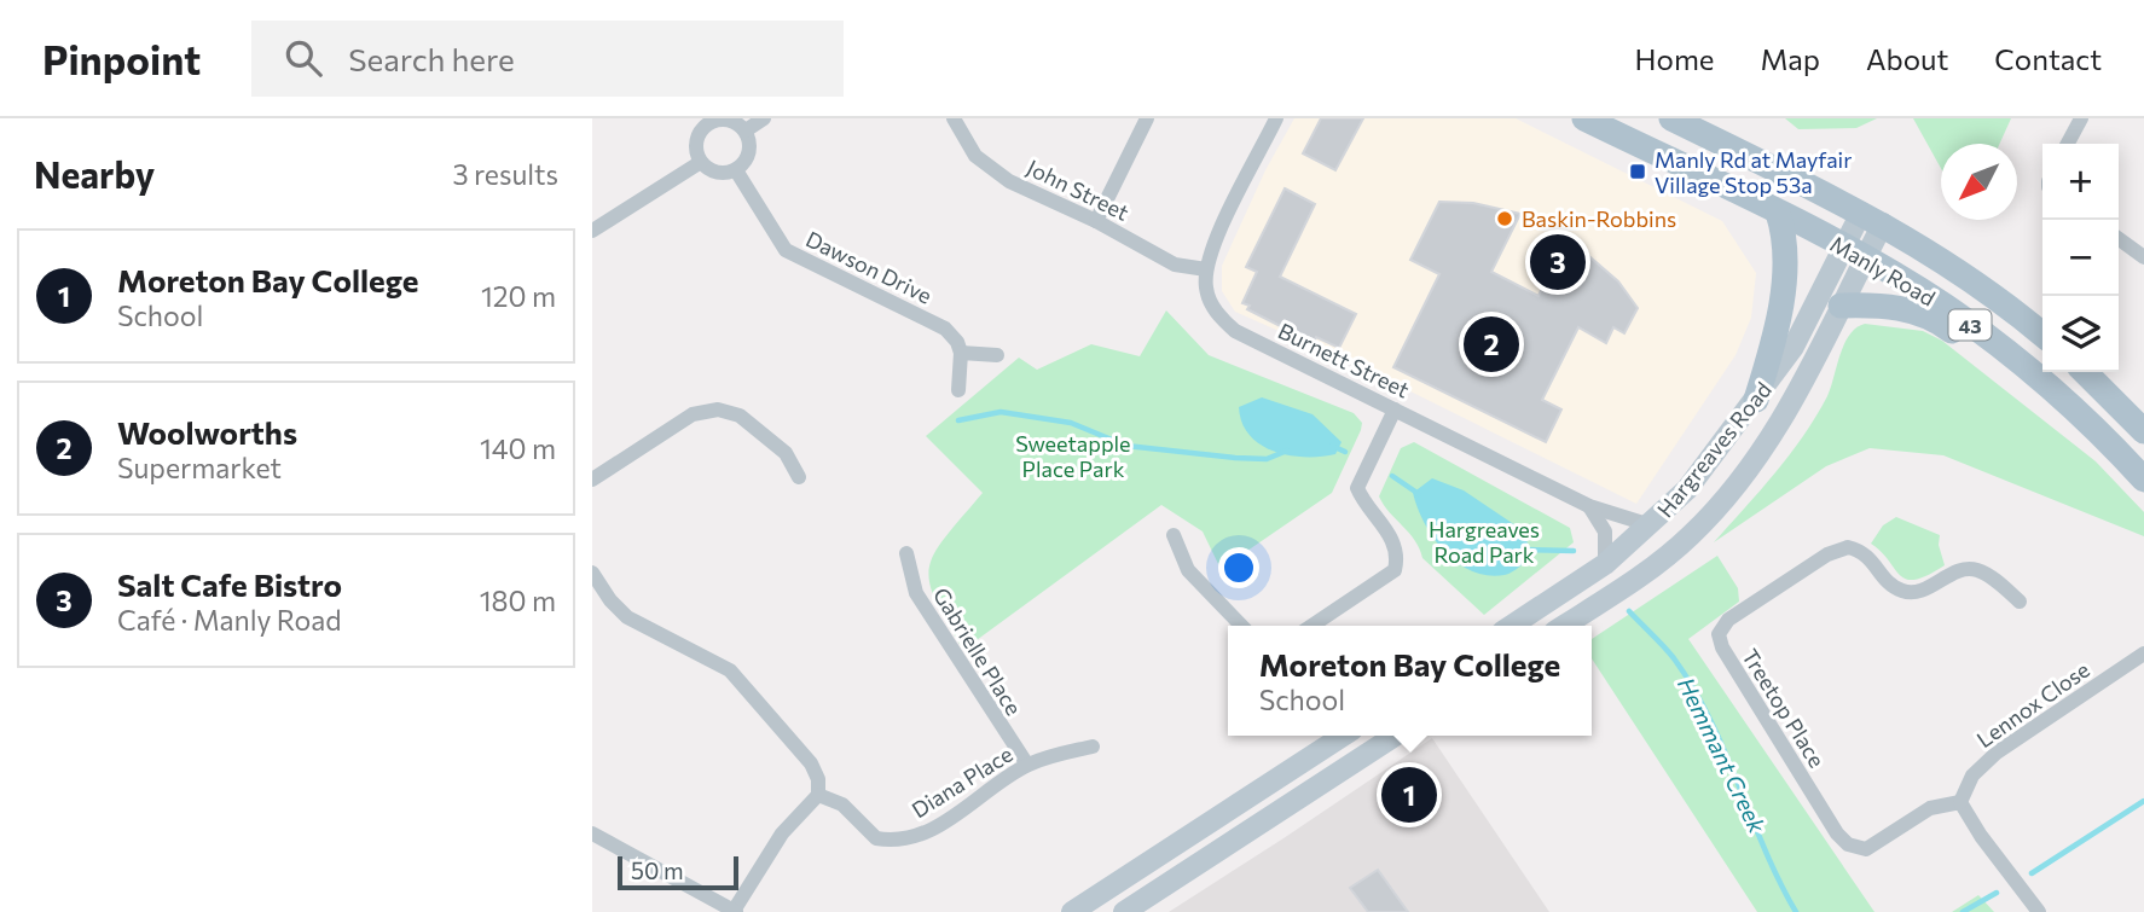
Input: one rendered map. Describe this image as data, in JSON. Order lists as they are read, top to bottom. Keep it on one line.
{"streets":{"main road":["Manly Road","43","Hargreaves Road"],"street":["John Street","Dawson Drive","Burnett Street","Gabrielle Place","Lennox Close","Treetop Place","Diana Place"]},"crossings":[["John Street","Burnett Street"],["Manly Road","Hargreaves Road"],["Burnett Street","Hargreaves Road"],["Gabrielle Place","Diana Place"],["Lennox Close","Treetop Place"]],"water":["Hemmant Creek"],"parks":["Sweetapple Place Park","Hargreaves Road Park"],"places":{"transit":["Manly Rd at Mayfair Village Stop 53a"],"other":["Baskin-Robbins"]},"scale_bar":"50 m","north":"bottom left","page":{"header":"Pinpoint","search":"Search here","nav":["Home","Map","About","Contact"],"heading":["Nearby","3 results"],"map_buttons":["+","−"],"list":[{"mark":"1","name":"Moreton Bay College","note":"School","value":"120 m"},{"mark":"2","name":"Woolworths","note":"Supermarket","value":"140 m"},{"mark":"3","name":"Salt Cafe Bistro","note":"Café · Manly Road","value":"180 m"}],"pins":["3","2","1"],"popup":["Moreton Bay College","School"],"scale":"50 m"}}
